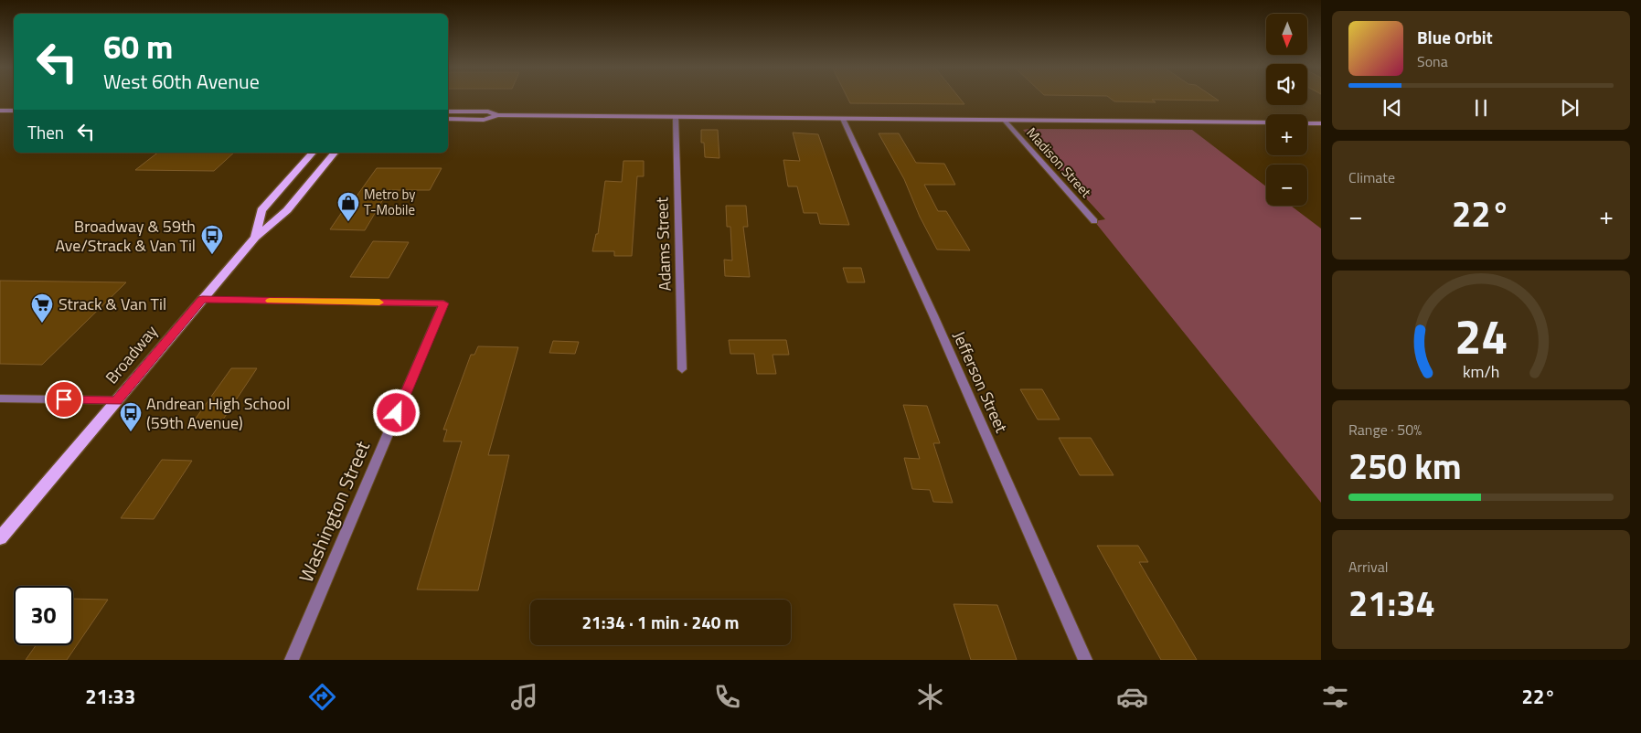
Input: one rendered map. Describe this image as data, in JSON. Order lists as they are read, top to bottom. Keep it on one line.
{"streets":{"main road":["Broadway"],"street":["Madison Street","Adams Street","Jefferson Street","Washington Street"]},"crossings":[["Broadway","Washington Street"]],"places":{"shop":["Metro by T-Mobile"],"bus stop":["Broadway & 59th Ave/Strack & Van Til","Andrean High School (59th Avenue)"],"supermarket":["Strack & Van Til"]},"north":"bottom","page":{"map_buttons":["+","−"],"turn":["60 m","West 60th Avenue"],"song":["Blue Orbit","Sona"],"then":"Then","tile":["Climate",["Range · 50%","250 km"],["Arrival","21:34"]],"heat":["−","22°","+"],"limit":"30","trip":"21:34 · 1 min · 240 m","tabs":["21:33","22°"],"gauge":["24","km/h"]}}
